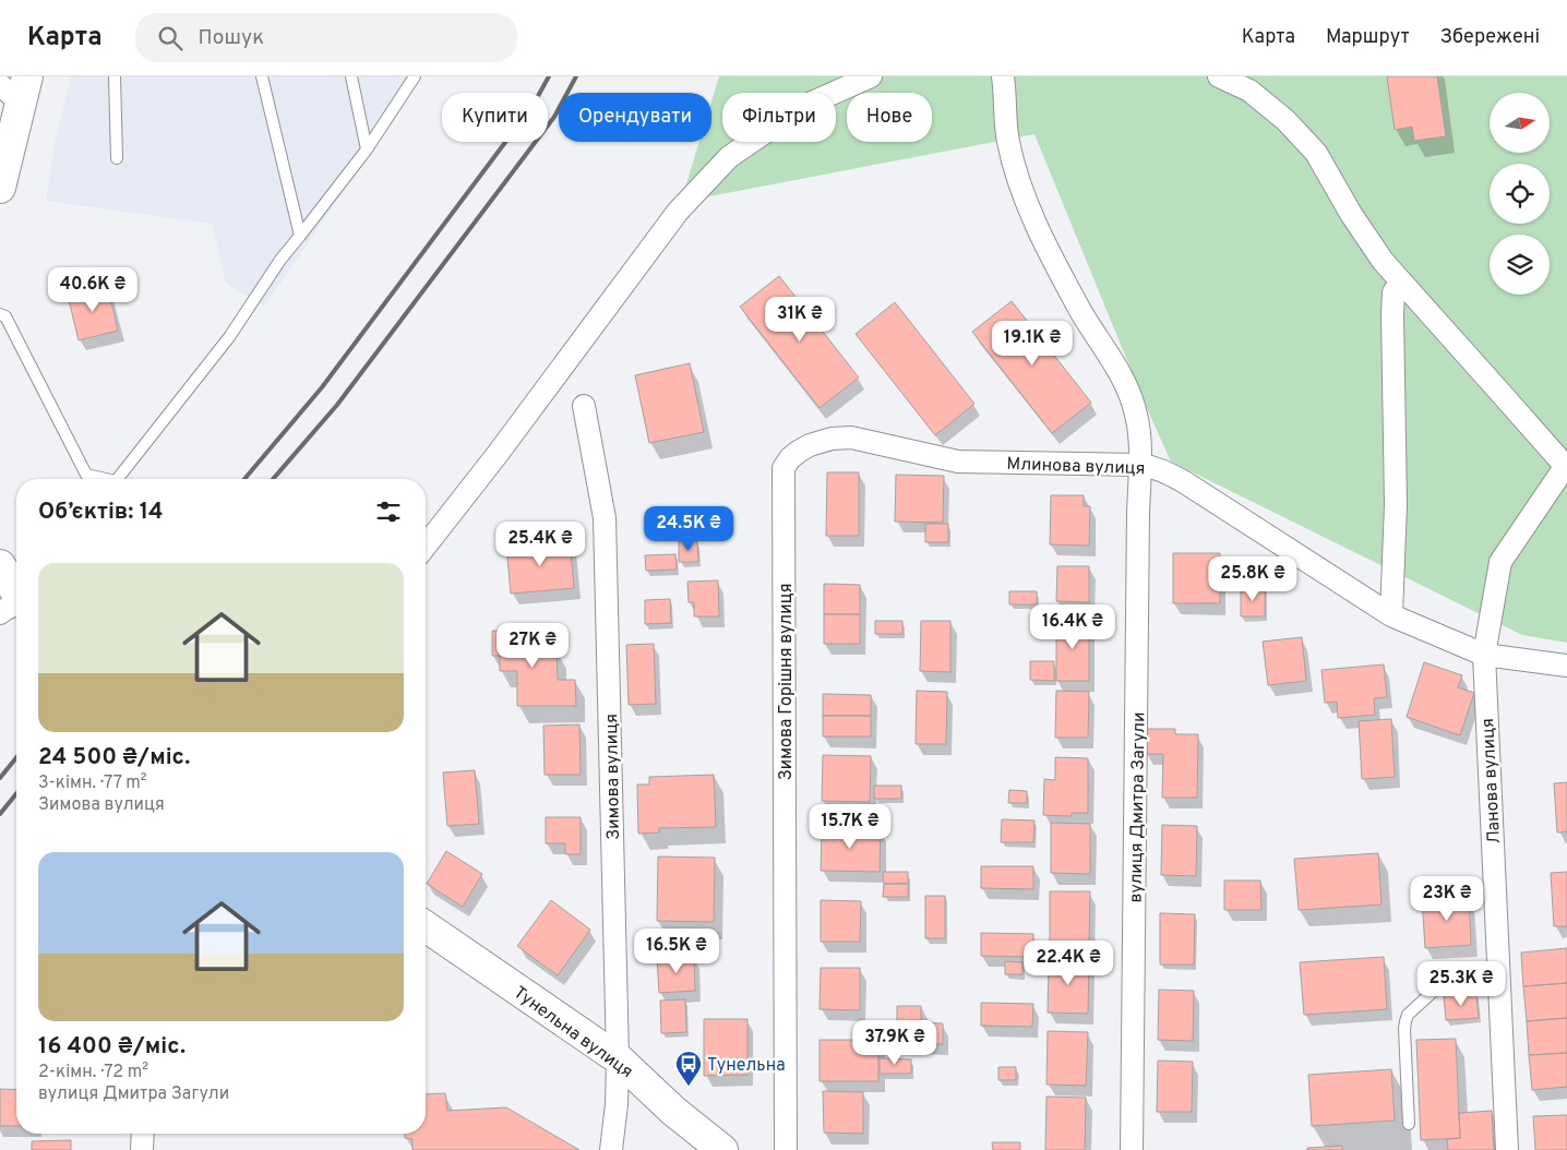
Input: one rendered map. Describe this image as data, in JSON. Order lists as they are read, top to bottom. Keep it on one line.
{"streets":{"main road":["Тунельна вулиця"],"street":["Млинова вулиця","Зимова Горішня вулиця","Зимова вулиця","Ланова вулиця","вулиця Дмитра Загули"]},"crossings":[["Млинова вулиця","Зимова Горішня вулиця"],["Млинова вулиця","Ланова вулиця"],["Млинова вулиця","вулиця Дмитра Загули"],["Зимова вулиця","Тунельна вулиця"]],"places":{"bus stop":["Тунельна"]},"north":"right","page":{"header":"Карта","search":"Пошук","nav":["Карта","Маршрут","Збережені"],"chip":["Купити","Орендувати","Фільтри","Нове"],"price":["40.6K ₴","31K ₴","19.1K ₴","24.5K ₴","25.4K ₴","25.8K ₴","16.4K ₴","27K ₴","15.7K ₴","23K ₴","16.5K ₴","22.4K ₴","25.3K ₴","37.9K ₴"],"heading":"Об’єктів: 14","list":[{"name":"24 500 ₴/міс.","note":"3-кімн. · 77 m² · Зимова вулиця"},{"name":"16 400 ₴/міс.","note":"2-кімн. · 72 m² · вулиця Дмитра Загули"}]}}
